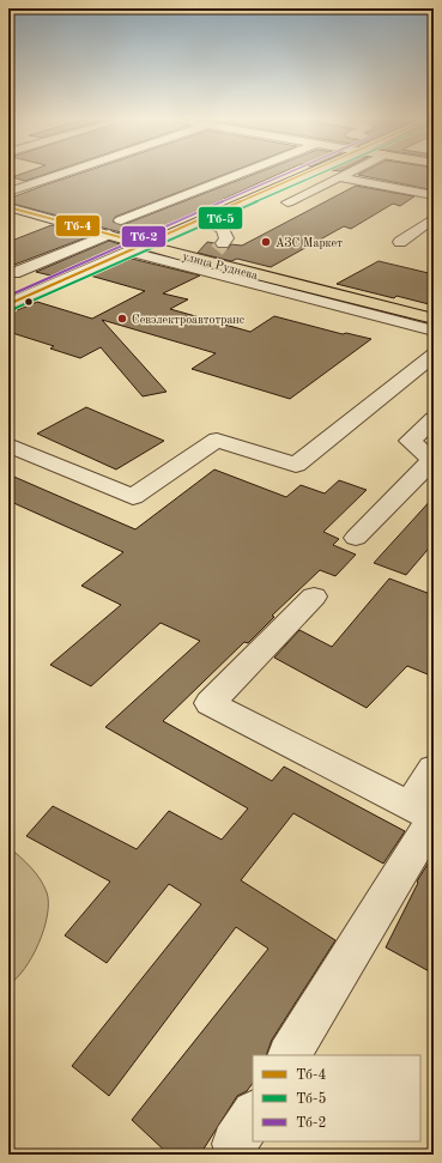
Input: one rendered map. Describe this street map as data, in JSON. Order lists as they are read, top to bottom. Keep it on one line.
{"streets":{"main road":["улица Руднева"]},"places":["АЗС Маркет","Севэлектроавтотранс"],"lines":["transit line Тб-4","transit line Тб-5","transit line Тб-2"],"legend":["Тб-4","Тб-5","Тб-2"]}
